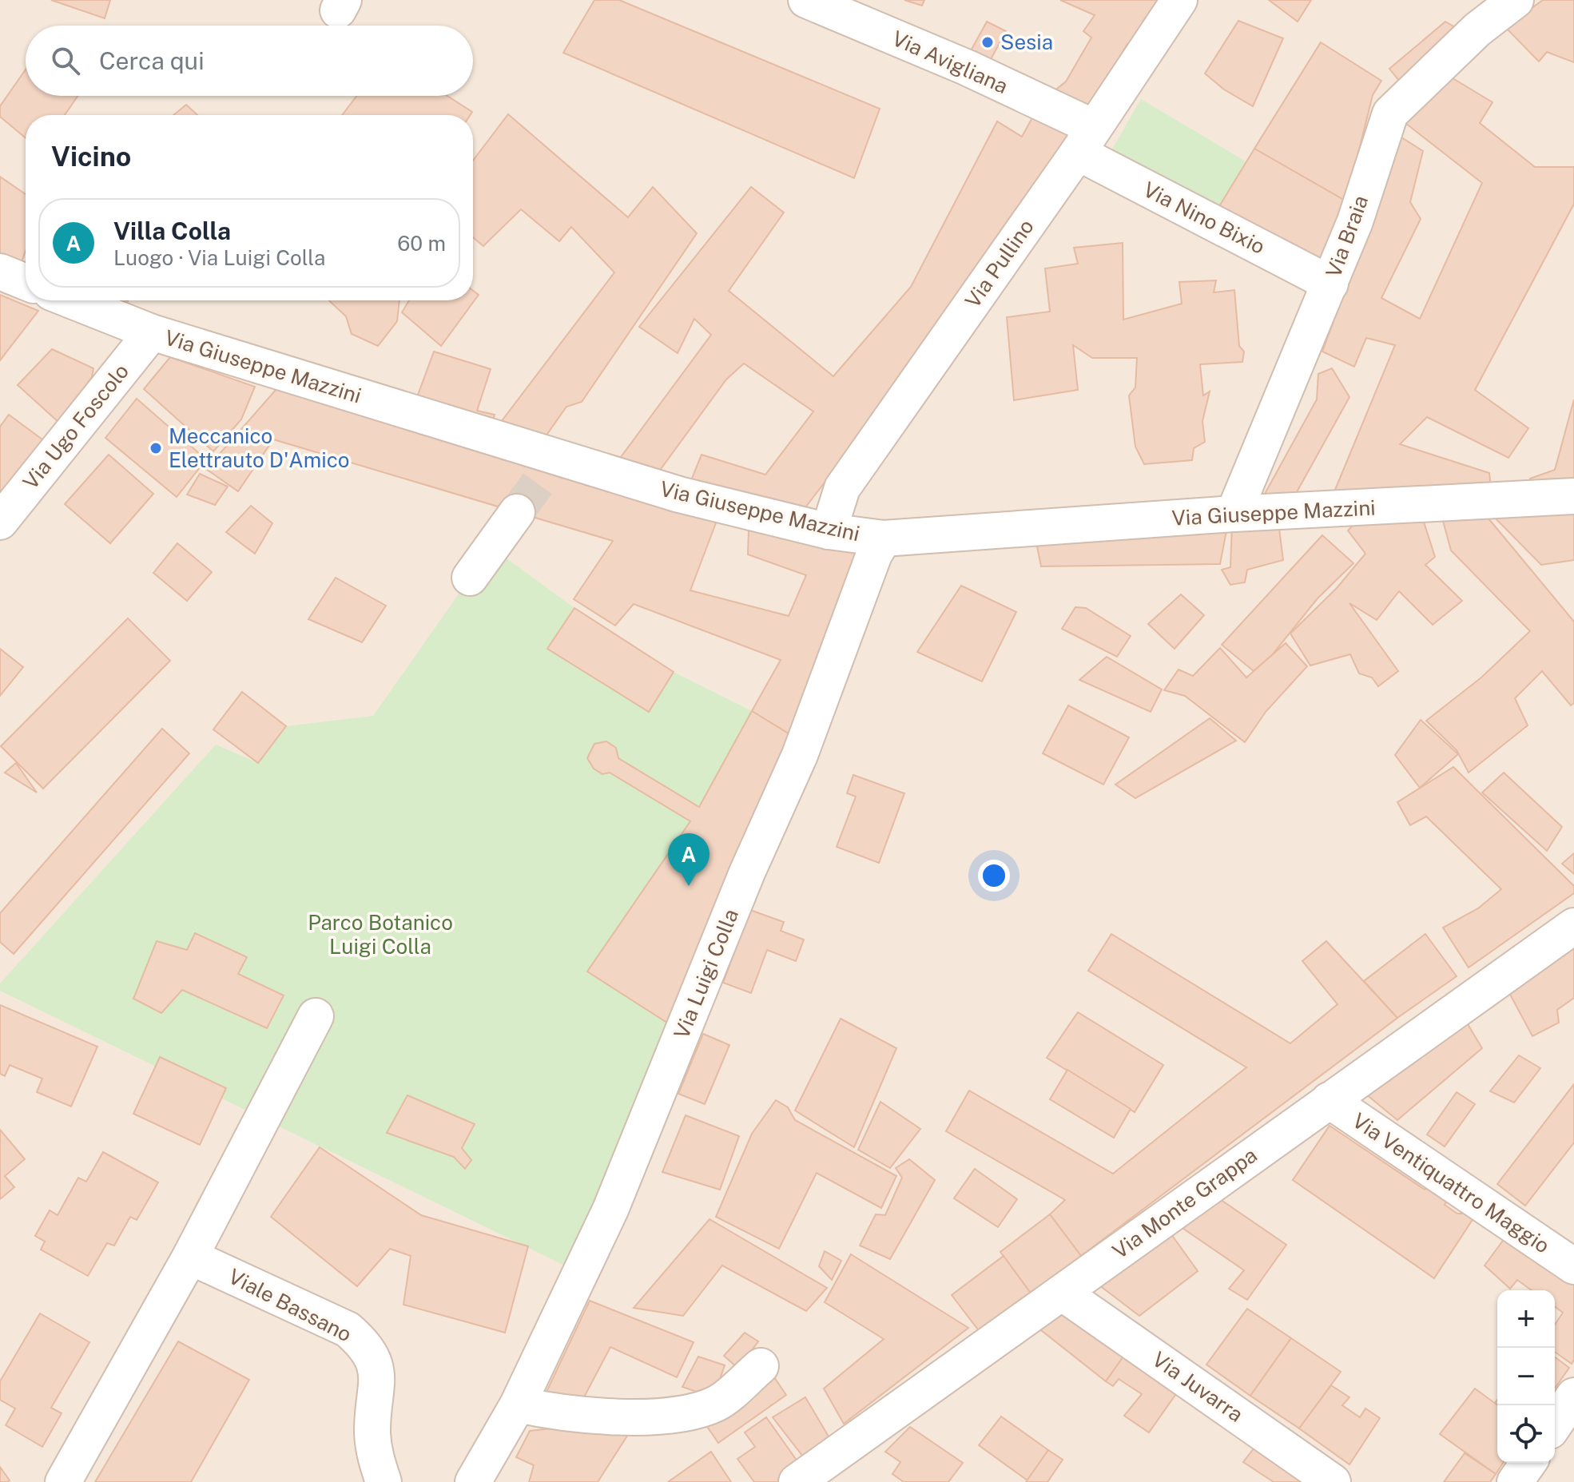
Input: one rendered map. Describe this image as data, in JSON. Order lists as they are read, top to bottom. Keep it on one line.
{"streets":{"street":["Via Avigliana","Via Nino Bixio","Via Braia","Via Pullino","Via Giuseppe Mazzini","Via Ugo Foscolo","Via Luigi Colla","Via Ventiquattro Maggio","Via Monte Grappa","Viale Bassano","Via Juvarra"]},"crossings":[["Via Avigliana","Via Nino Bixio"],["Via Avigliana","Via Pullino"],["Via Nino Bixio","Via Braia"],["Via Nino Bixio","Via Pullino"],["Via Braia","Via Giuseppe Mazzini"],["Via Pullino","Via Giuseppe Mazzini"],["Via Giuseppe Mazzini","Via Ugo Foscolo"],["Via Giuseppe Mazzini","Via Luigi Colla"],["Via Ventiquattro Maggio","Via Monte Grappa"],["Via Monte Grappa","Via Juvarra"]],"parks":["Parco Botanico Luigi Colla"],"places":["Sesia","Meccanico Elettrauto D'Amico"],"page":{"search":"Cerca qui","heading":"Vicino","list":[{"mark":"A","name":"Villa Colla","note":"Luogo · Via Luigi Colla","value":"60 m"}],"pins":"A","map_buttons":["+","−"]}}
